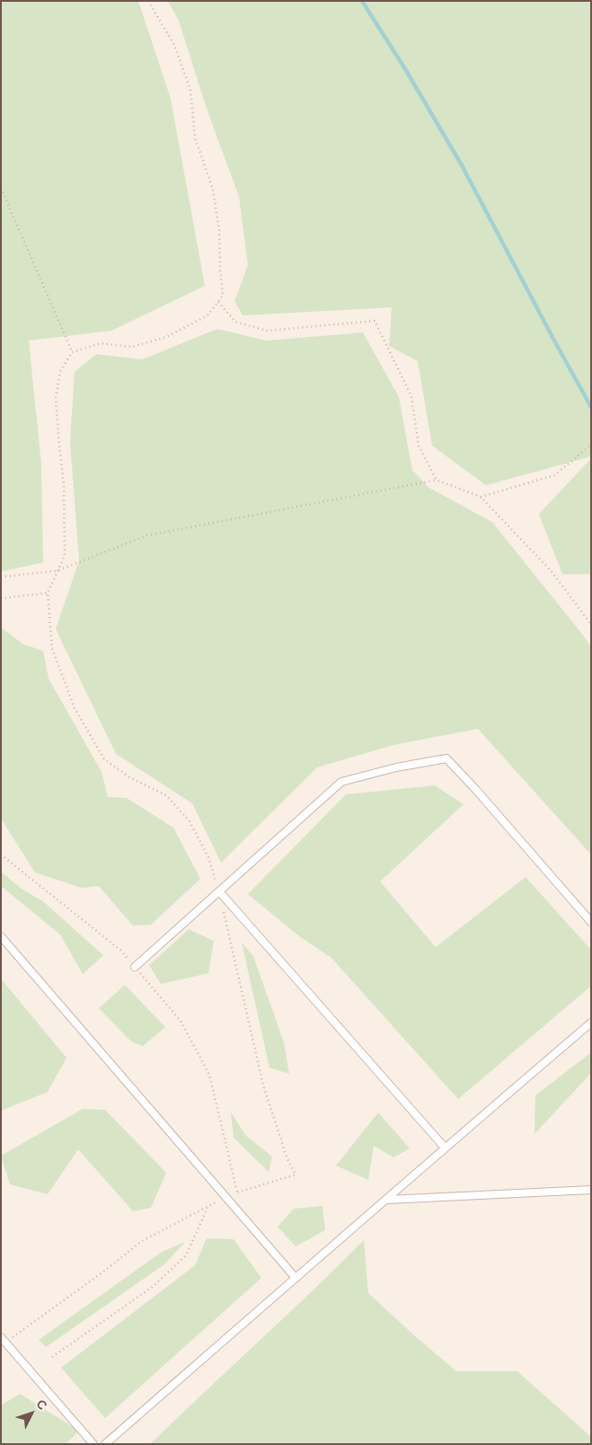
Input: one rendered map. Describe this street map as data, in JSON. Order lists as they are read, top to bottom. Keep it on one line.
{"north":"top right"}
